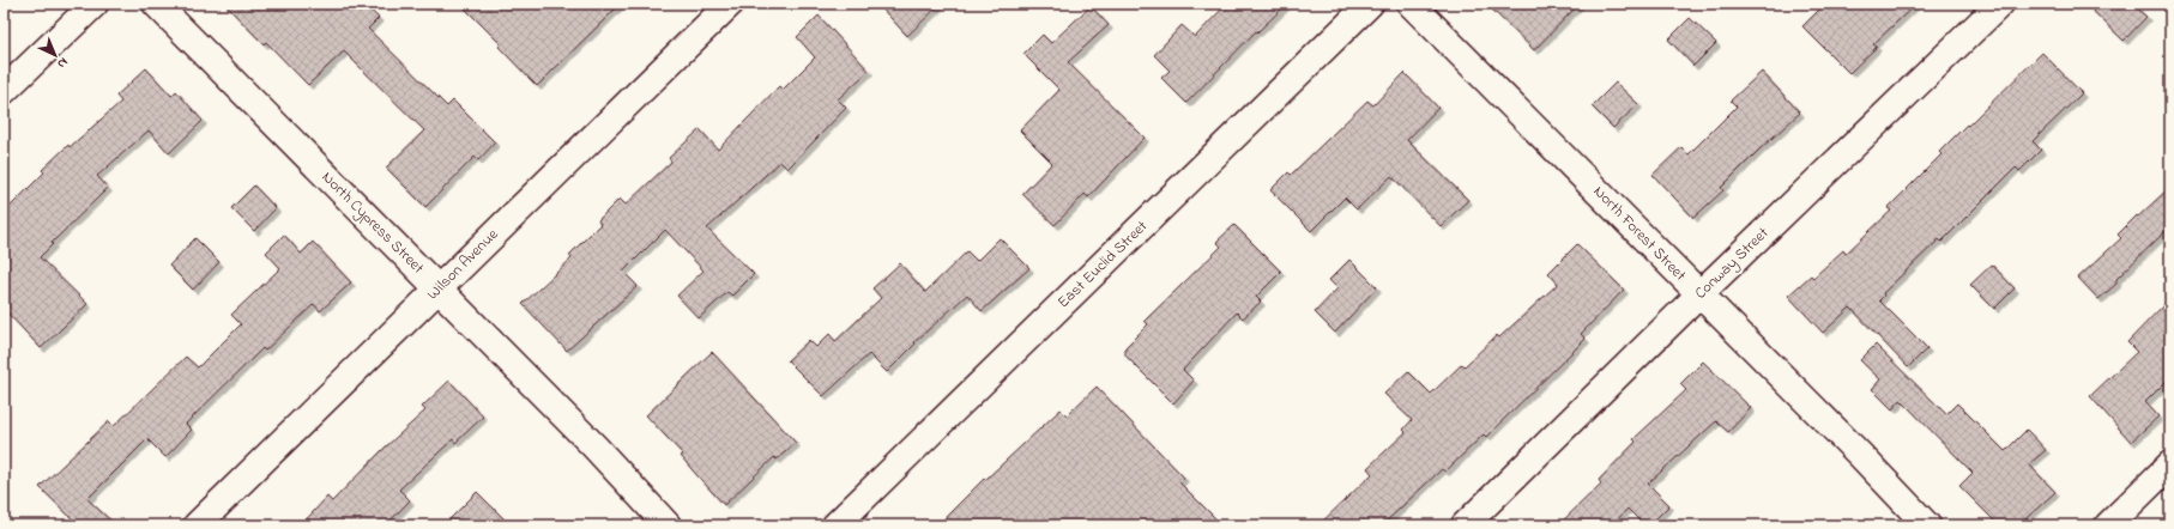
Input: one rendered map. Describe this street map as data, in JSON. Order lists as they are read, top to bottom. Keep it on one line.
{"streets":{"street":["North Cypress Street","North Forest Street","Conway Street","Wilson Avenue","East Euclid Street"]},"crossings":[["North Cypress Street","Wilson Avenue"],["North Forest Street","Conway Street"]],"north":"bottom right"}
